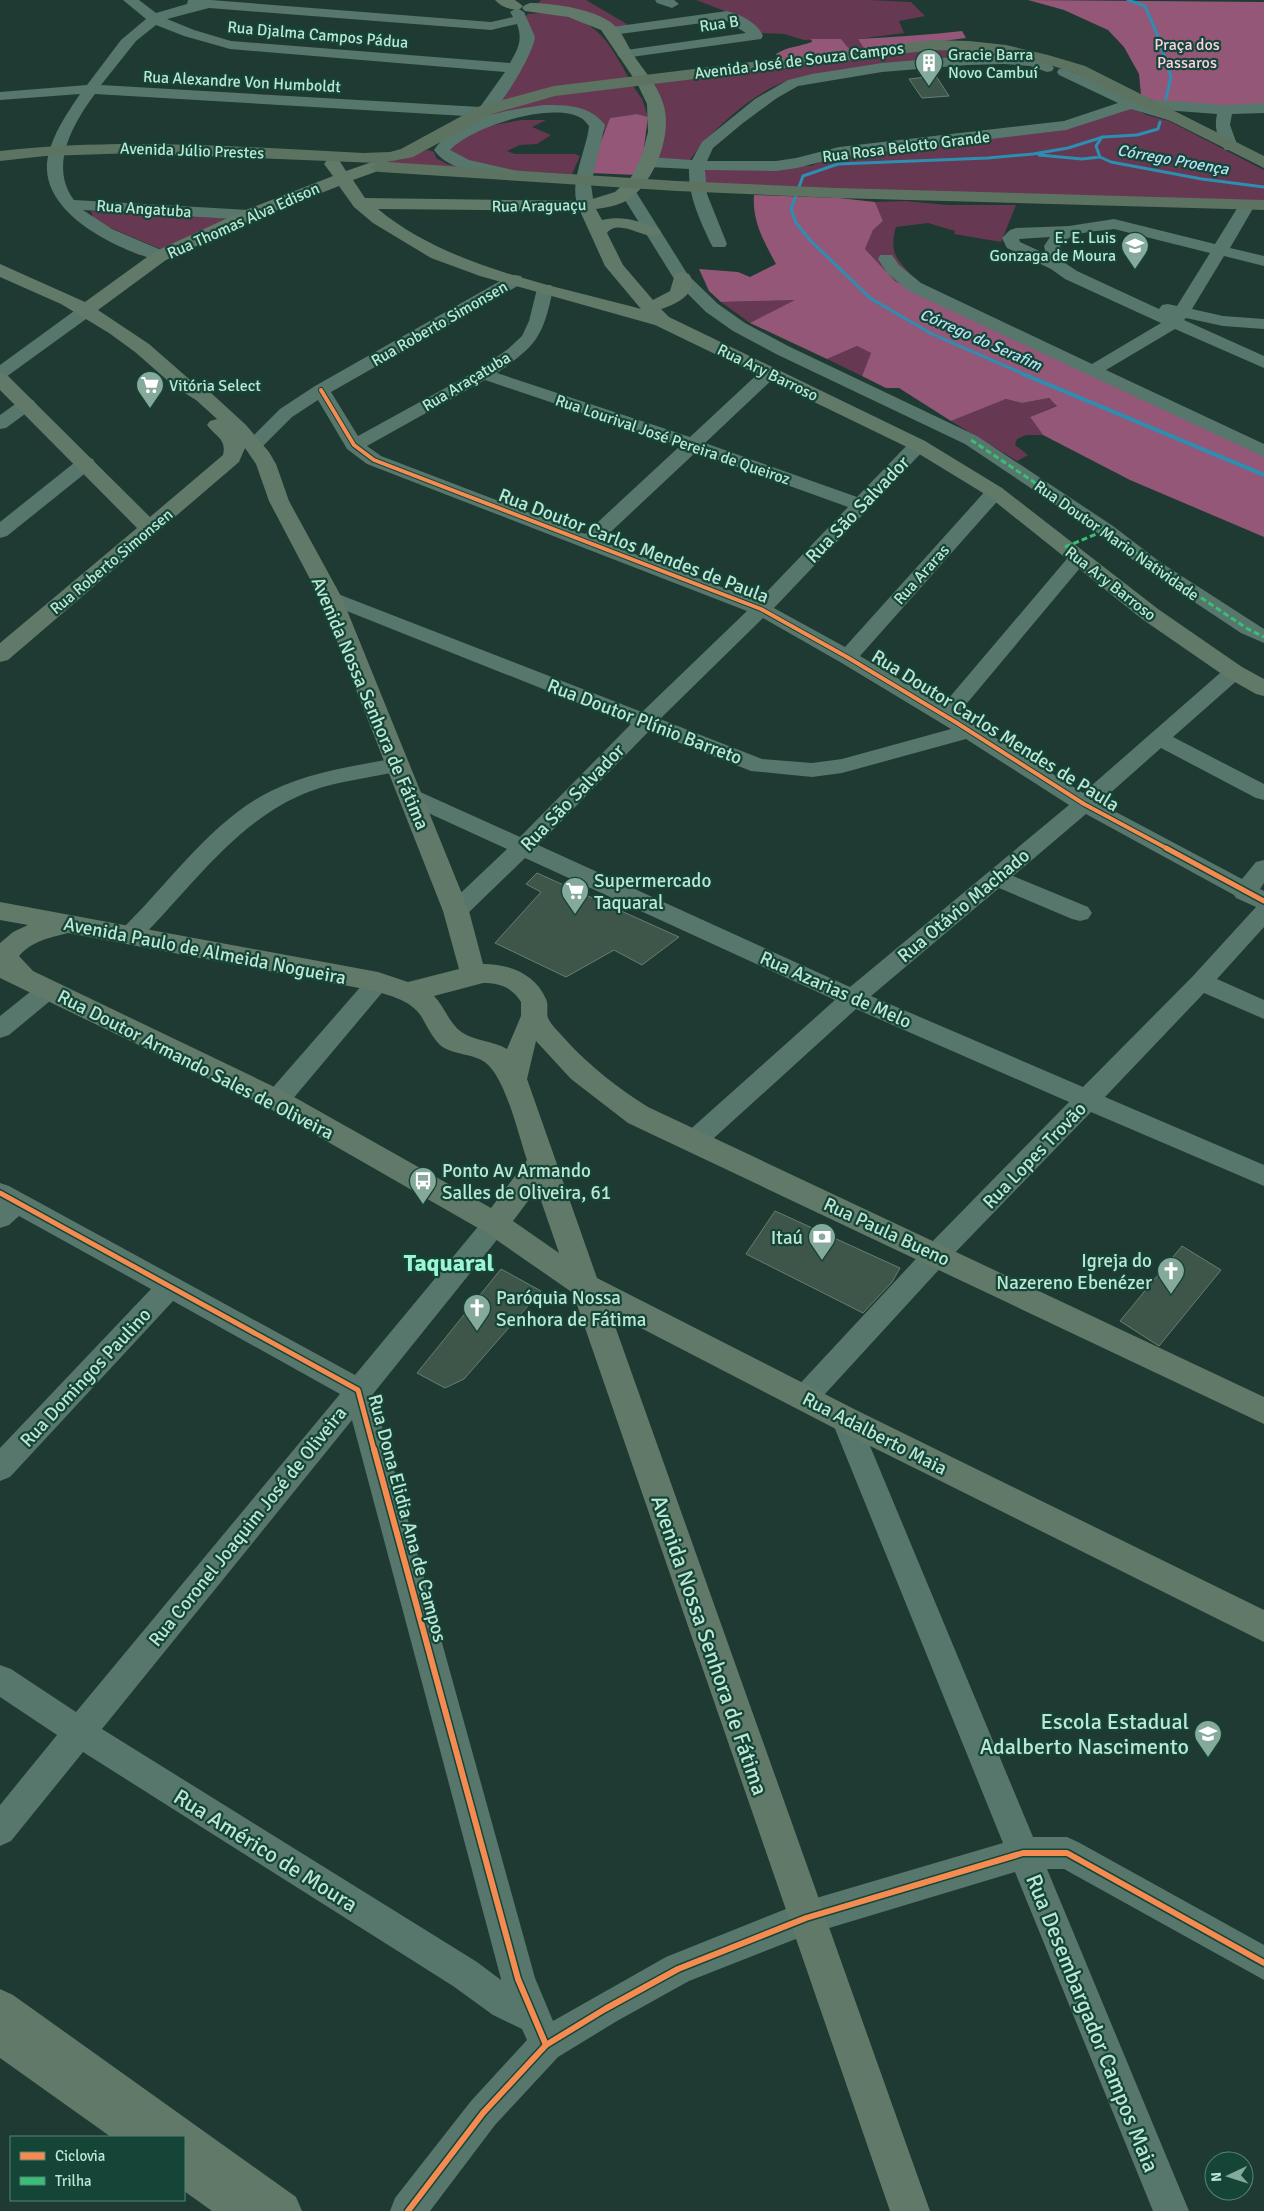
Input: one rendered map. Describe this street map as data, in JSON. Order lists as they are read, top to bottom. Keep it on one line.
{"streets":{"highway":["Avenida José de Souza Campos","Avenida Júlio Prestes"],"main road":["Rua Araguaçu","Rua Thomas Alva Edison","Rua Roberto Simonsen","Rua Ary Barroso","Avenida Nossa Senhora de Fátima","Avenida Paulo de Almeida Nogueira","Rua Doutor Armando Sales de Oliveira","Rua Paula Bueno","Rua Adalberto Maia"],"street":["Rua B","Rua Djalma Campos Pádua","Rua Alexandre Von Humboldt","Rua Rosa Belotto Grande","Rua Angatuba","Rua Araçatuba","Rua Lourival José Pereira de Queiroz","Rua São Salvador","Rua Doutor Mario Natividade","Rua Doutor Carlos Mendes de Paula","Rua Araras","Rua Doutor Plínio Barreto","Rua Otávio Machado","Rua Azarias de Melo","Rua Lopes Trovão","Rua Domingos Paulino","Rua Dona Elidia Ana de Campos","Rua Coronel Joaquim José de Oliveira","Rua Américo de Moura","Rua Desembargador Campos Maia"]},"crossings":[["Avenida José de Souza Campos","Rua Alexandre Von Humboldt"],["Avenida José de Souza Campos","Avenida Júlio Prestes"],["Avenida José de Souza Campos","Rua Thomas Alva Edison"],["Avenida Júlio Prestes","Rua Thomas Alva Edison"],["Rua Araguaçu","Rua Ary Barroso"],["Rua Araguaçu","Rua Doutor Mario Natividade"],["Rua Angatuba","Rua Thomas Alva Edison"],["Rua Thomas Alva Edison","Avenida Nossa Senhora de Fátima"],["Rua Roberto Simonsen","Rua Doutor Carlos Mendes de Paula"],["Rua Roberto Simonsen","Avenida Nossa Senhora de Fátima"],["Rua Ary Barroso","Rua São Salvador"],["Rua Ary Barroso","Rua Araras"],["Rua Ary Barroso","Rua Otávio Machado"],["Rua Araçatuba","Rua Lourival José Pereira de Queiroz"],["Rua Araçatuba","Rua Doutor Carlos Mendes de Paula"],["Rua Lourival José Pereira de Queiroz","Rua São Salvador"],["Rua São Salvador","Rua Doutor Carlos Mendes de Paula"],["Rua São Salvador","Avenida Nossa Senhora de Fátima"],["Rua São Salvador","Rua Doutor Plínio Barreto"],["Rua São Salvador","Rua Azarias de Melo"],["Rua Doutor Carlos Mendes de Paula","Rua Araras"],["Rua Doutor Carlos Mendes de Paula","Rua Doutor Plínio Barreto"],["Rua Doutor Carlos Mendes de Paula","Rua Otávio Machado"],["Avenida Nossa Senhora de Fátima","Rua Doutor Plínio Barreto"],["Avenida Nossa Senhora de Fátima","Rua Azarias de Melo"],["Avenida Nossa Senhora de Fátima","Rua Adalberto Maia"],["Rua Otávio Machado","Rua Azarias de Melo"],["Rua Otávio Machado","Rua Paula Bueno"],["Rua Azarias de Melo","Rua Lopes Trovão"],["Rua Doutor Armando Sales de Oliveira","Rua Adalberto Maia"],["Rua Doutor Armando Sales de Oliveira","Rua Coronel Joaquim José de Oliveira"],["Rua Lopes Trovão","Rua Paula Bueno"],["Rua Lopes Trovão","Rua Adalberto Maia"],["Rua Domingos Paulino","Rua Dona Elidia Ana de Campos"],["Rua Adalberto Maia","Rua Coronel Joaquim José de Oliveira"],["Rua Adalberto Maia","Rua Desembargador Campos Maia"],["Rua Dona Elidia Ana de Campos","Rua Coronel Joaquim José de Oliveira"],["Rua Dona Elidia Ana de Campos","Rua Américo de Moura"],["Rua Coronel Joaquim José de Oliveira","Rua Américo de Moura"]],"districts":["Taquaral"],"water":["Córrego Proença","Córrego do Serafim"],"parks":["Praça dos Passaros"],"places":{"building":["Gracie Barra Novo Cambuí"],"school or university":["E. E. Luis Gonzaga de Moura","Escola Estadual Adalberto Nascimento"],"supermarket":["Vitória Select","Supermercado Taquaral"],"bus stop":["Ponto Av Armando Salles de Oliveira, 61"],"bank":["Itaú"],"church":["Igreja do Nazereno Ebenézer","Paróquia Nossa Senhora de Fátima"]},"legend":["Ciclovia","Trilha"],"north":"left"}
